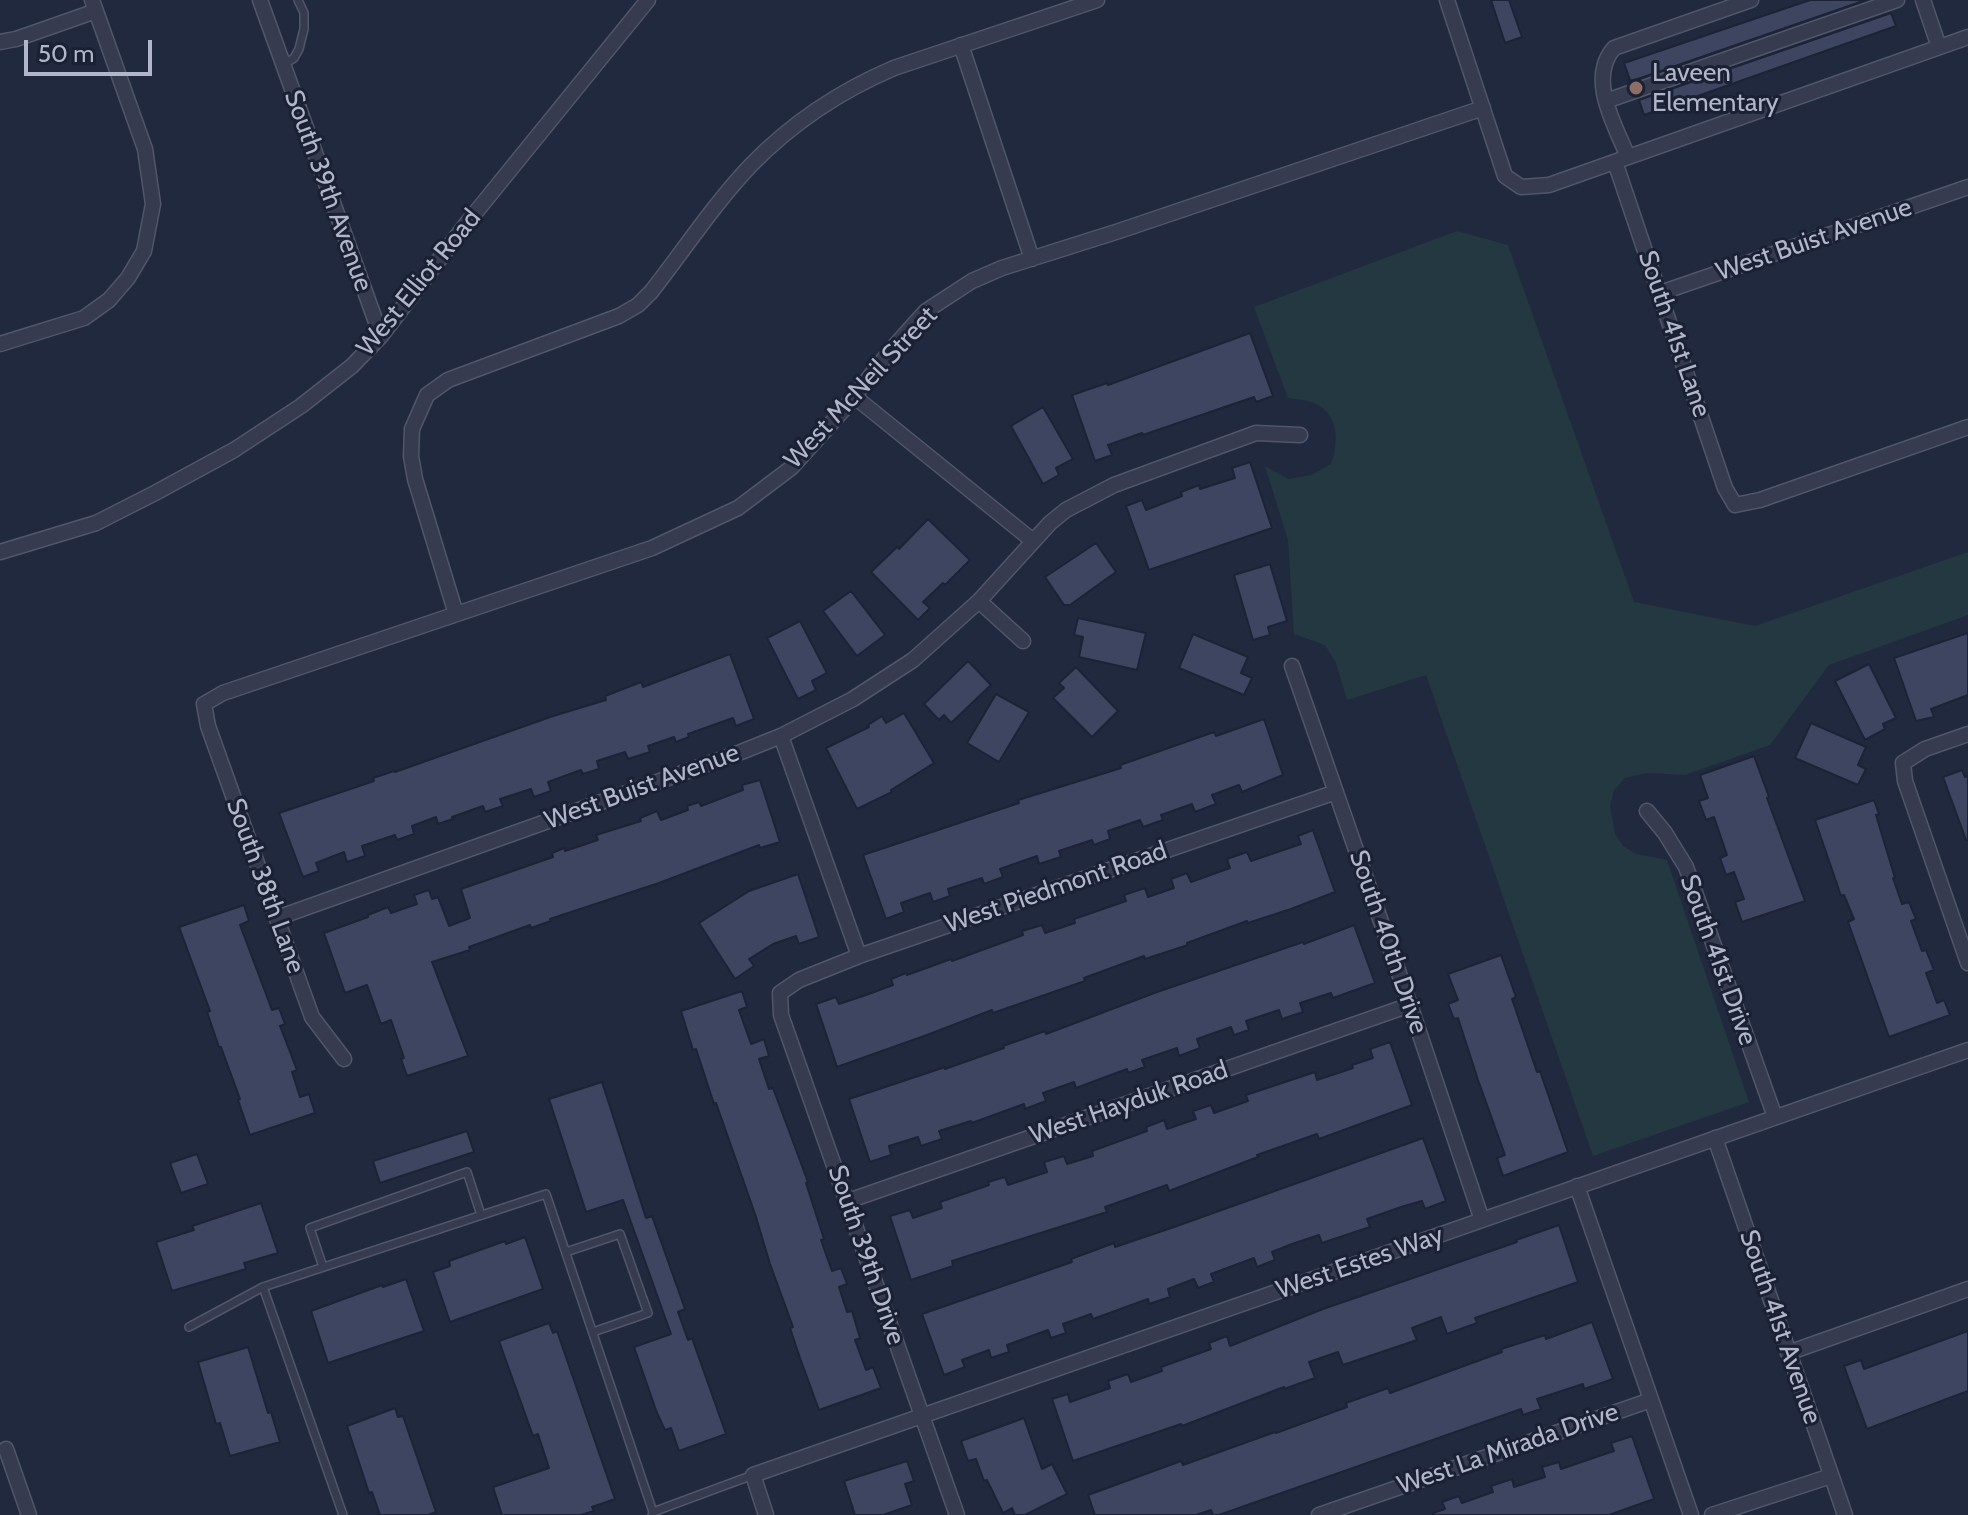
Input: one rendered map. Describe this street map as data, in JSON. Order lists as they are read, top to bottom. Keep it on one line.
{"streets":{"street":["South 39th Avenue","West Buist Avenue","West Elliot Road","South 41st Lane","West McNeil Street","South 38th Lane","West Piedmont Road","South 40th Drive","South 41st Drive","West Hayduk Road","South 39th Drive","West Estes Way","South 41st Avenue","West La Mirada Drive"]},"crossings":[["South 39th Avenue","West Elliot Road"],["West Buist Avenue","South 41st Lane"],["West Buist Avenue","South 38th Lane"],["West McNeil Street","South 38th Lane"],["West Piedmont Road","South 40th Drive"],["West Piedmont Road","South 39th Drive"],["South 40th Drive","West Hayduk Road"],["South 40th Drive","West Estes Way"],["South 41st Drive","West Estes Way"],["West Hayduk Road","South 39th Drive"],["South 39th Drive","West Estes Way"],["West Estes Way","South 41st Avenue"]],"places":["Laveen Elementary"],"scale_bar":"50 m"}
